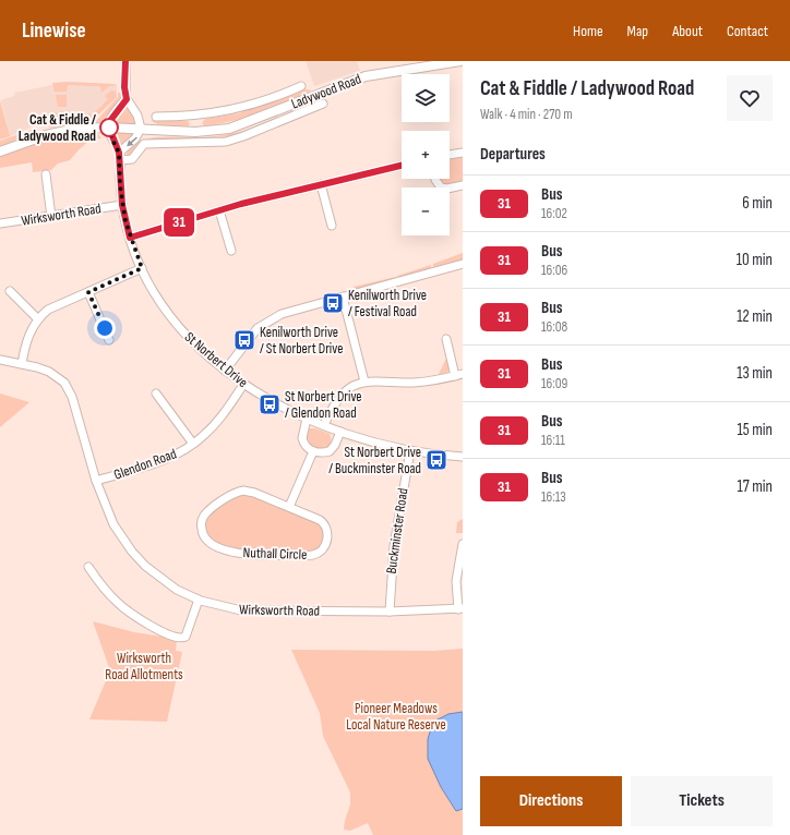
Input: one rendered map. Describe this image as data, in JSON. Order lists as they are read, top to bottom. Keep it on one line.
{"streets":{"main road":["Ladywood Road"],"street":["Wirksworth Road","St Norbert Drive","Glendon Road","Buckminster Road","Nuthall Circle"]},"crossings":[["Ladywood Road","St Norbert Drive"],["Wirksworth Road","St Norbert Drive"],["Wirksworth Road","Glendon Road"],["Wirksworth Road","Buckminster Road"],["St Norbert Drive","Glendon Road"],["St Norbert Drive","Buckminster Road"]],"parks":["Wirksworth Road Allotments","Pioneer Meadows Local Nature Reserve"],"places":{"other":["Cat & Fiddle / Ladywood Road"],"bus stop":["Kenilworth Drive / Festival Road","Kenilworth Drive / St Norbert Drive","St Norbert Drive / Glendon Road","St Norbert Drive / Buckminster Road"]},"lines":["bus line 31"],"page":{"header":"Linewise","nav":["Home","Map","About","Contact"],"on_map":"31","heading":[["Cat & Fiddle / Ladywood Road","Walk · 4 min · 270 m"],"Departures"],"map_buttons":["+","−"],"list":[{"mark":"31","name":"Bus","note":"16:02","value":"6 min"},{"mark":"31","name":"Bus","note":"16:06","value":"10 min"},{"mark":"31","name":"Bus","note":"16:08","value":"12 min"},{"mark":"31","name":"Bus","note":"16:09","value":"13 min"},{"mark":"31","name":"Bus","note":"16:11","value":"15 min"},{"mark":"31","name":"Bus","note":"16:13","value":"17 min"}],"buttons":["Directions","Tickets"]}}
